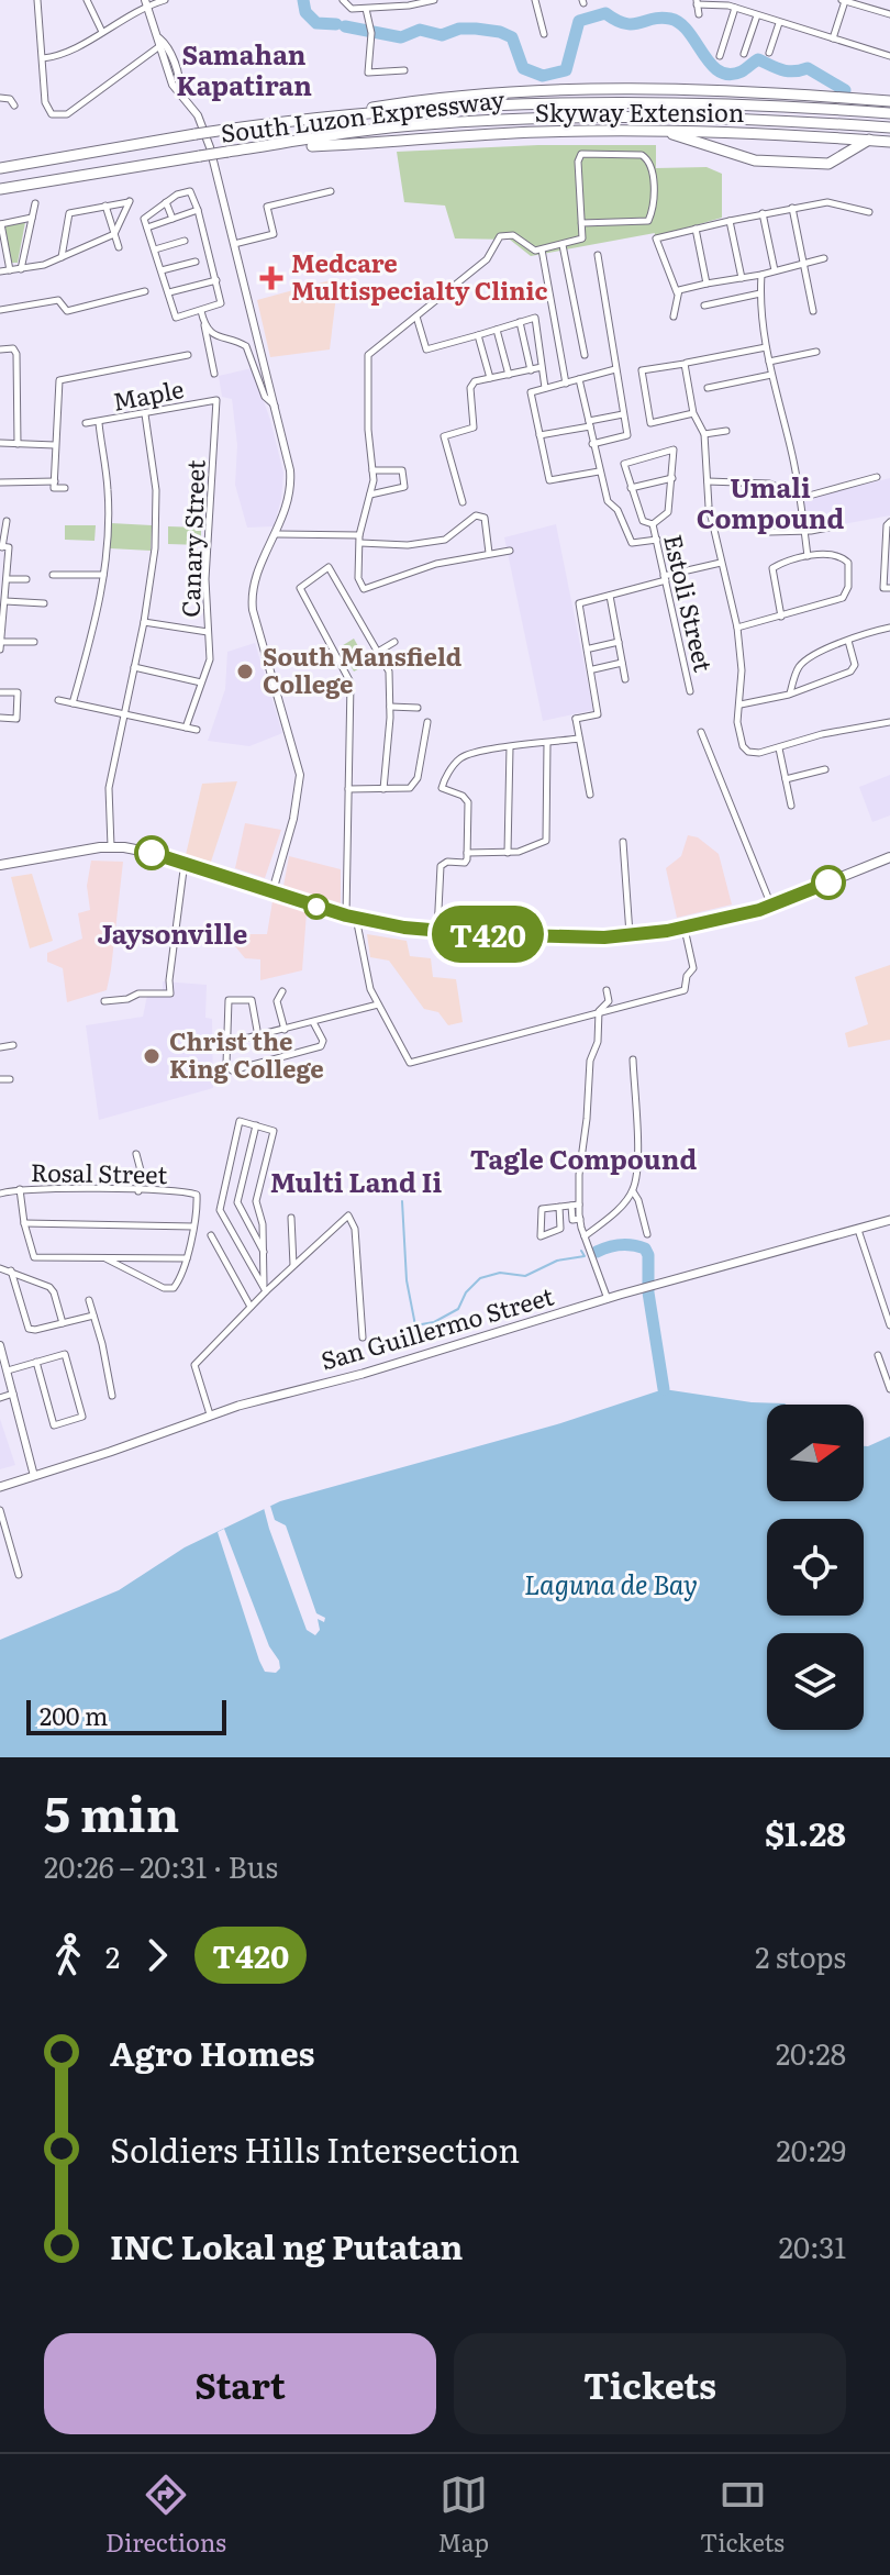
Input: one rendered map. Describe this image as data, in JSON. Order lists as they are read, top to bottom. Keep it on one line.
{"streets":{"highway":["Skyway Extension","South Luzon Expressway"],"main road":["San Guillermo Street"],"street":["Maple","Canary Street","Estoli Street","Rosal Street"]},"crossings":[["Skyway Extension","South Luzon Expressway"],["Maple","Canary Street"]],"districts":["Samahan Kapatiran","Umali Compound","Jaysonville","Tagle Compound","Multi Land Ii"],"water":["Laguna de Bay"],"places":{"health":["Medcare Multispecialty Clinic"],"other":["South Mansfield College","Christ the King College"]},"lines":["bus line T420"],"scale_bar":"200 m","north":"right","page":{"on_map":"T420","scale":"200 m","heading":["5 min","20:26 – 20:31 · Bus","$1.28"],"legs":["2","T420","2 stops"],"list":[{"name":"Agro Homes","value":"20:28"},{"name":"Soldiers Hills Intersection","value":"20:29"},{"name":"INC Lokal ng Putatan","value":"20:31"}],"buttons":["Start","Tickets"],"tabs":["Directions","Map","Tickets"]}}
